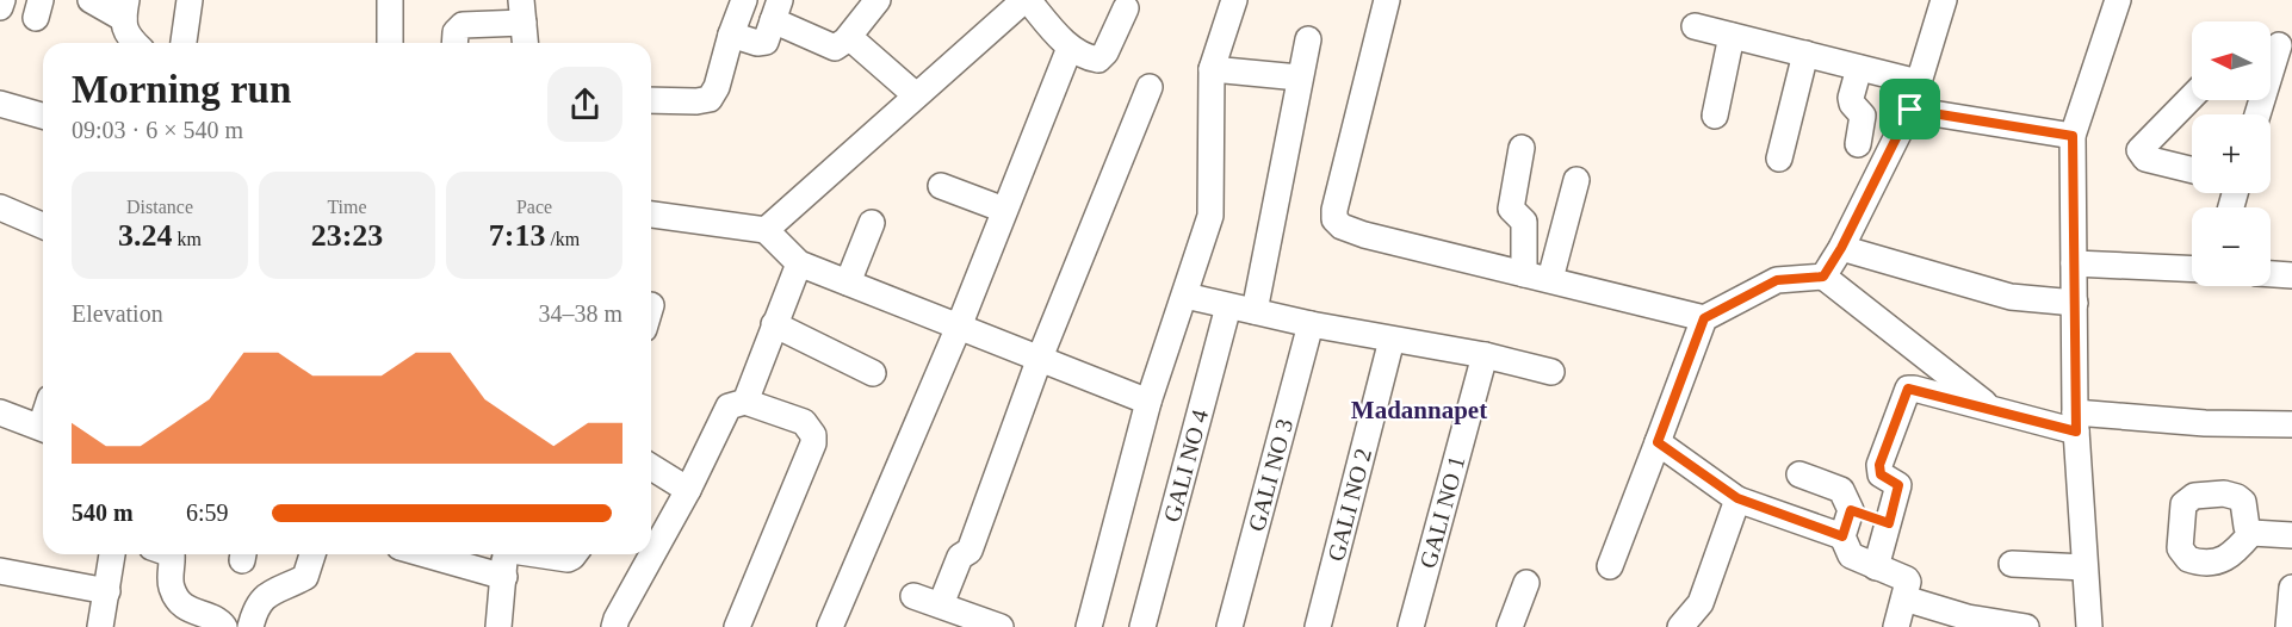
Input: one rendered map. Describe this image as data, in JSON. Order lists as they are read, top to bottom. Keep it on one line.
{"streets":{"street":["GALI NO 4","GALI NO 3","GALI NO 2","GALI NO 1"]},"districts":["Madannapet"],"north":"left","page":{"map_buttons":["+","−"],"heading":["Morning run","09:03 · 6 × 540 m"],"stats":[["Distance","3.24 km"],["Time","23:23"],["Pace","7:13 /km"]],"chart":["Elevation","34–38 m"],"list":[{"name":"540 m","note":"6:59"}]}}
